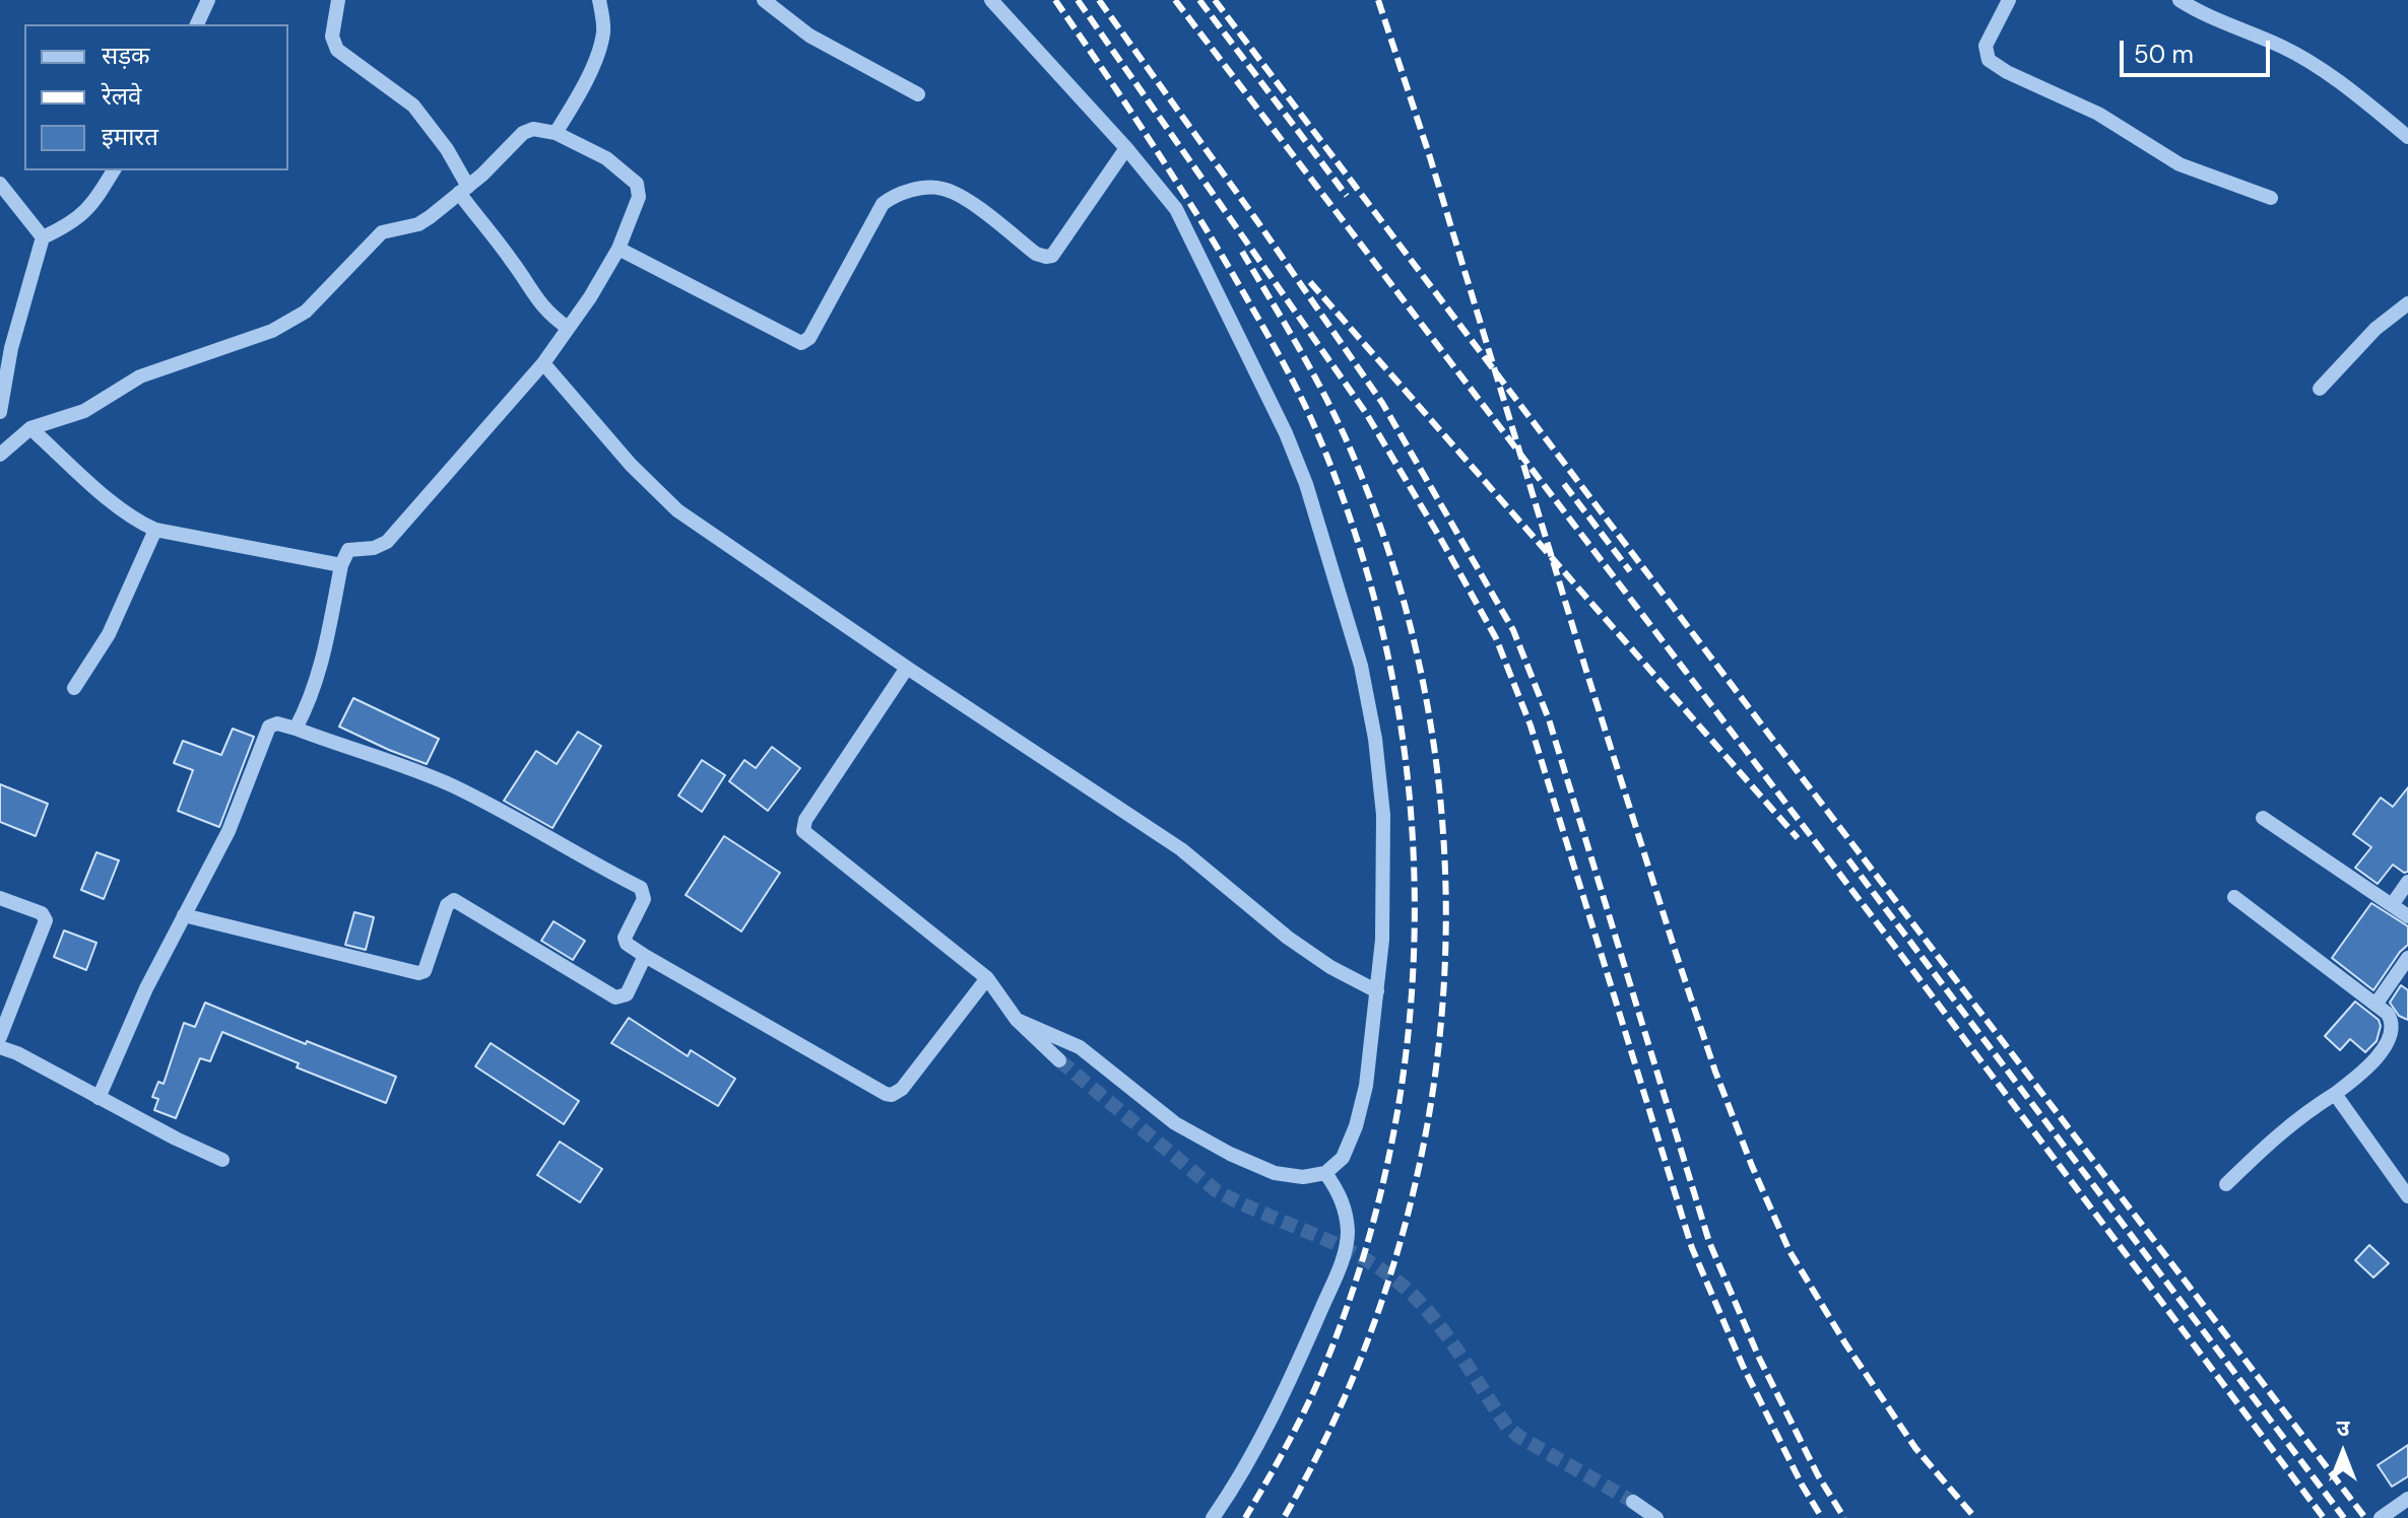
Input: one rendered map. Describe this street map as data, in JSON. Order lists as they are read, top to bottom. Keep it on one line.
{"legend":["सड़क","रेलवे","इमारत"],"scale_bar":"50 m","north":"top"}
